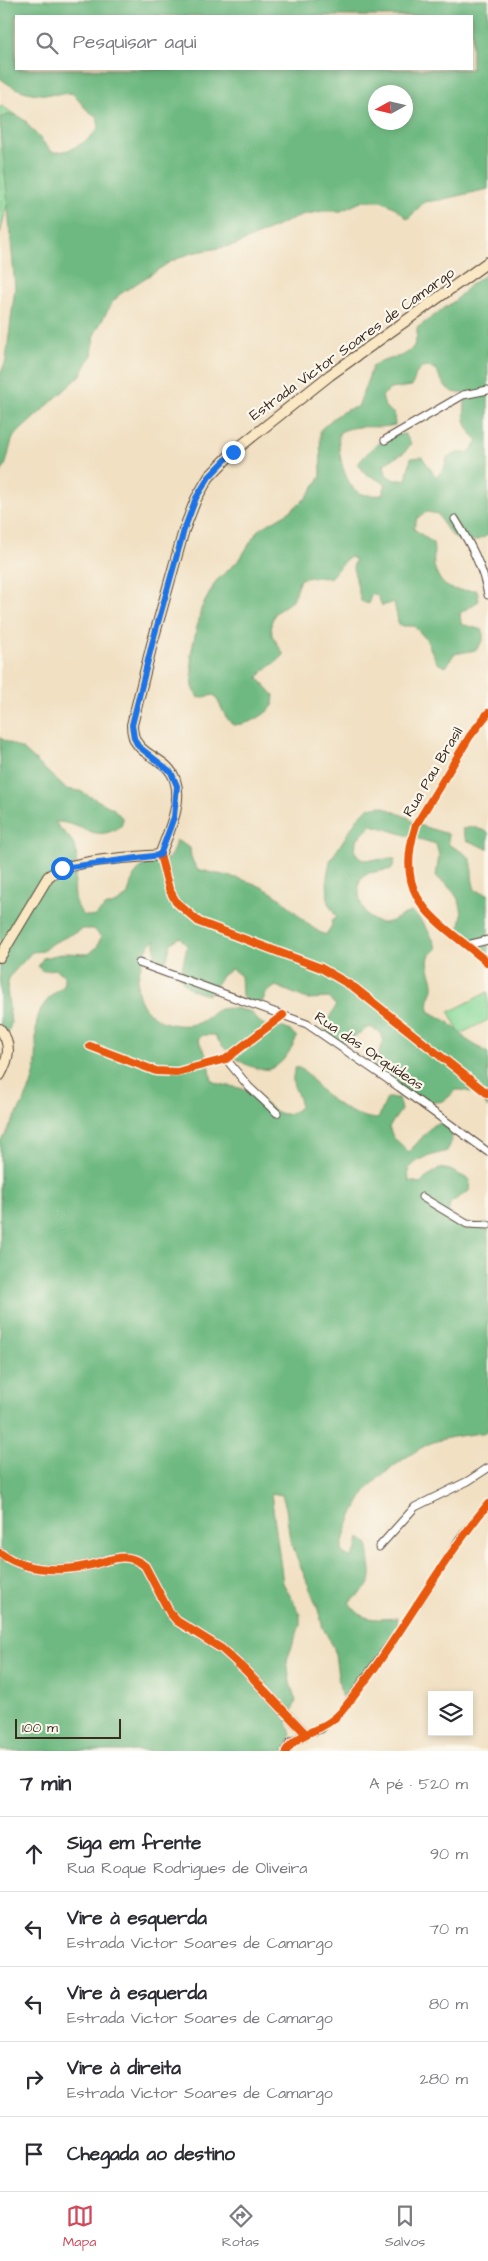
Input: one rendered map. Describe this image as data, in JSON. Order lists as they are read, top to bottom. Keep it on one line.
{"streets":{"main road":["Estrada Victor Soares de Camargo"],"street":["Rua Pau Brasil","Rua das Orquídeas"]},"scale_bar":"100 m","north":"left","page":{"search":"Pesquisar aqui","scale":"100 m","heading":["7 min","A pé · 520 m"],"list":[["Siga em frente","Rua Roque Rodrigues de Oliveira","90 m"],["Vire à esquerda","Estrada Victor Soares de Camargo","70 m"],["Vire à esquerda","Estrada Victor Soares de Camargo","80 m"],["Vire à direita","Estrada Victor Soares de Camargo","280 m"],"Chegada ao destino"],"nav":["Mapa","Rotas","Salvos"]}}
